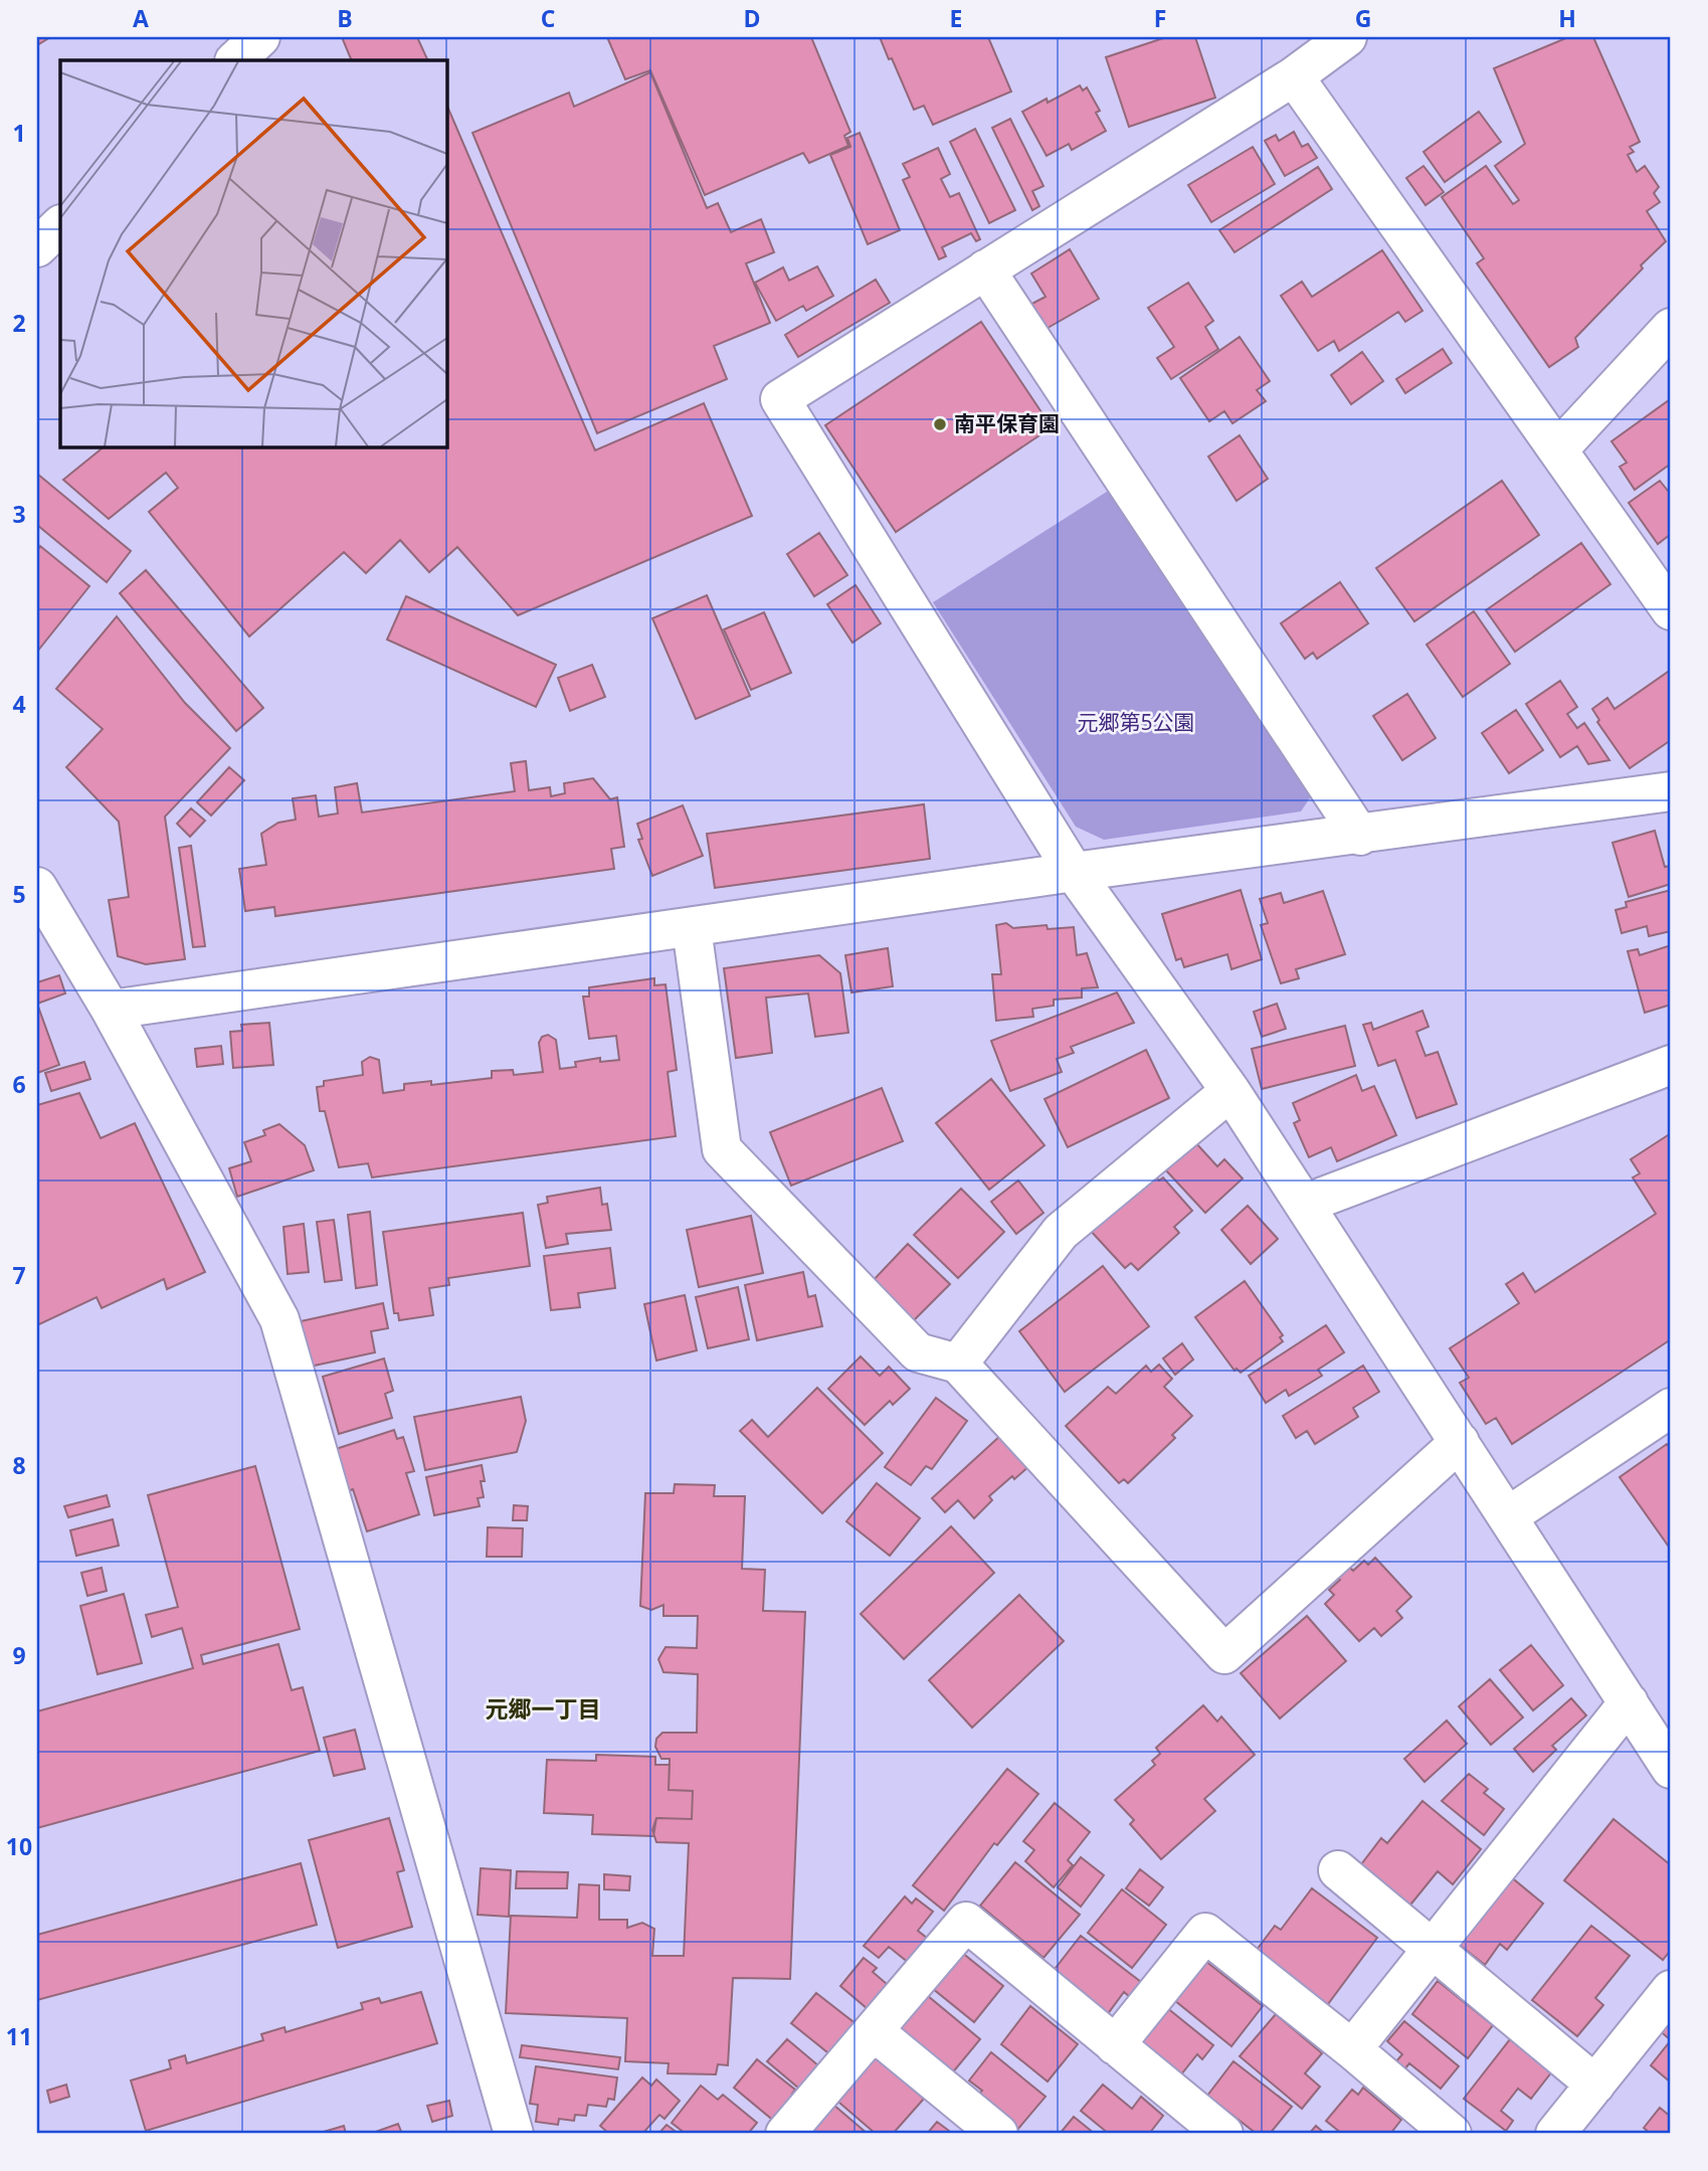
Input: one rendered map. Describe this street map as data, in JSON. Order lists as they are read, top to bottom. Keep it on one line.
{"districts":["元郷一丁目"],"parks":["元郷第5公園"],"places":["南平保育園"],"grid":{"columns":["A","B","C","D","E","F","G","H"],"rows":["1","2","3","4","5","6","7","8","9","10","11"]}}
